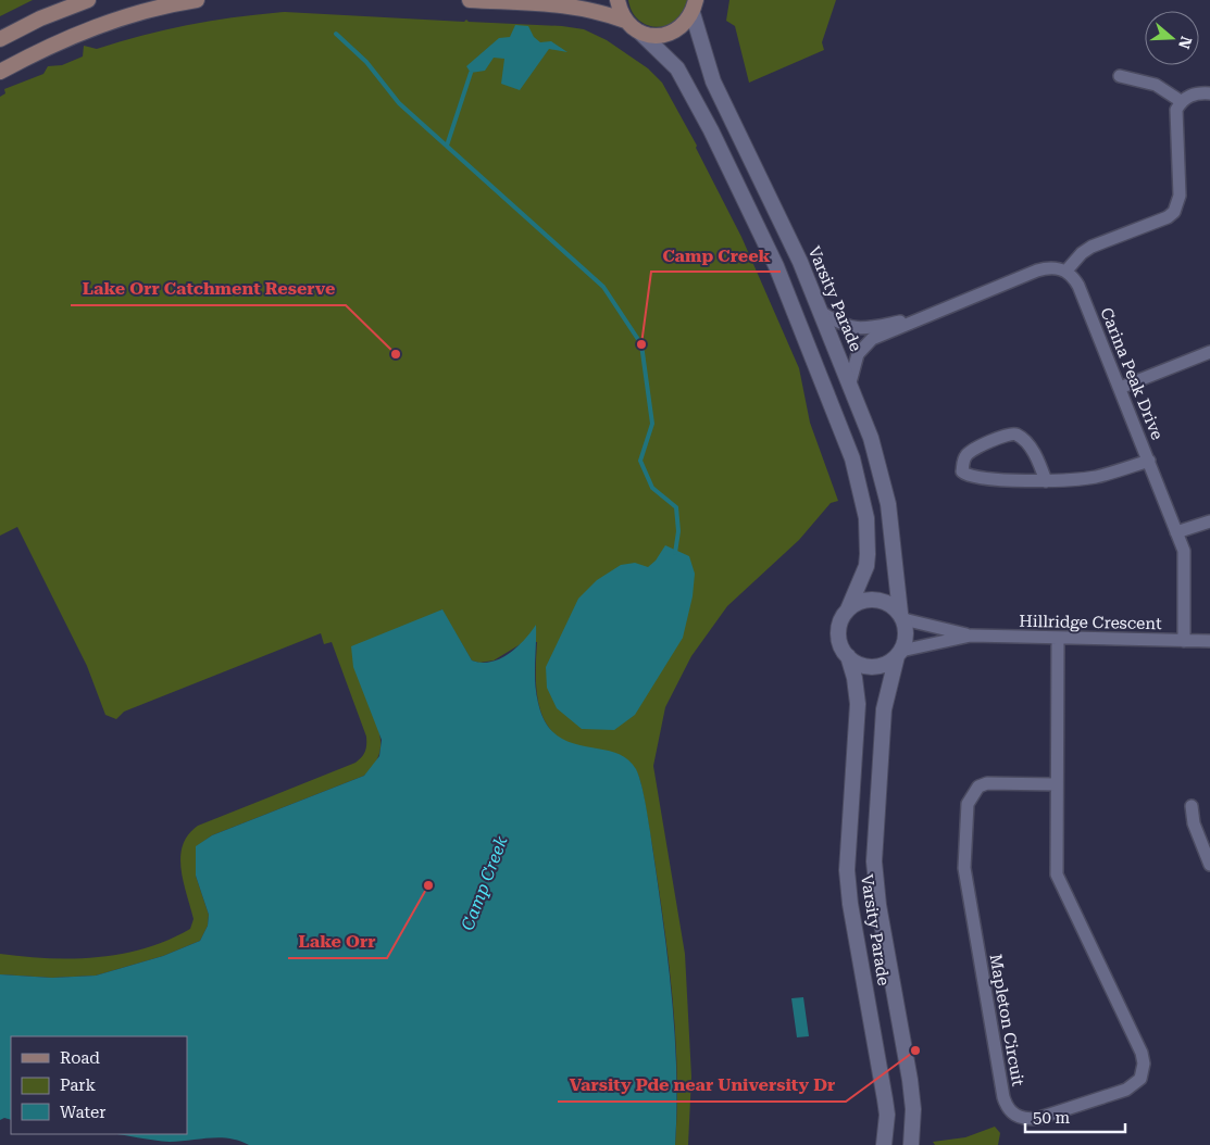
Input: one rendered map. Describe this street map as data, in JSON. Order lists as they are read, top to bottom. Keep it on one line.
{"streets":{"street":["Varsity Parade","Carina Peak Drive","Hillridge Crescent","Mapleton Circuit"]},"crossings":[["Varsity Parade","Hillridge Crescent"],["Carina Peak Drive","Hillridge Crescent"],["Hillridge Crescent","Mapleton Circuit"]],"water":["Camp Creek"],"places":["Camp Creek","Lake Orr Catchment Reserve","Lake Orr","Varsity Pde near University Dr"],"legend":["Road","Park","Water"],"scale_bar":"50 m","north":"right"}
